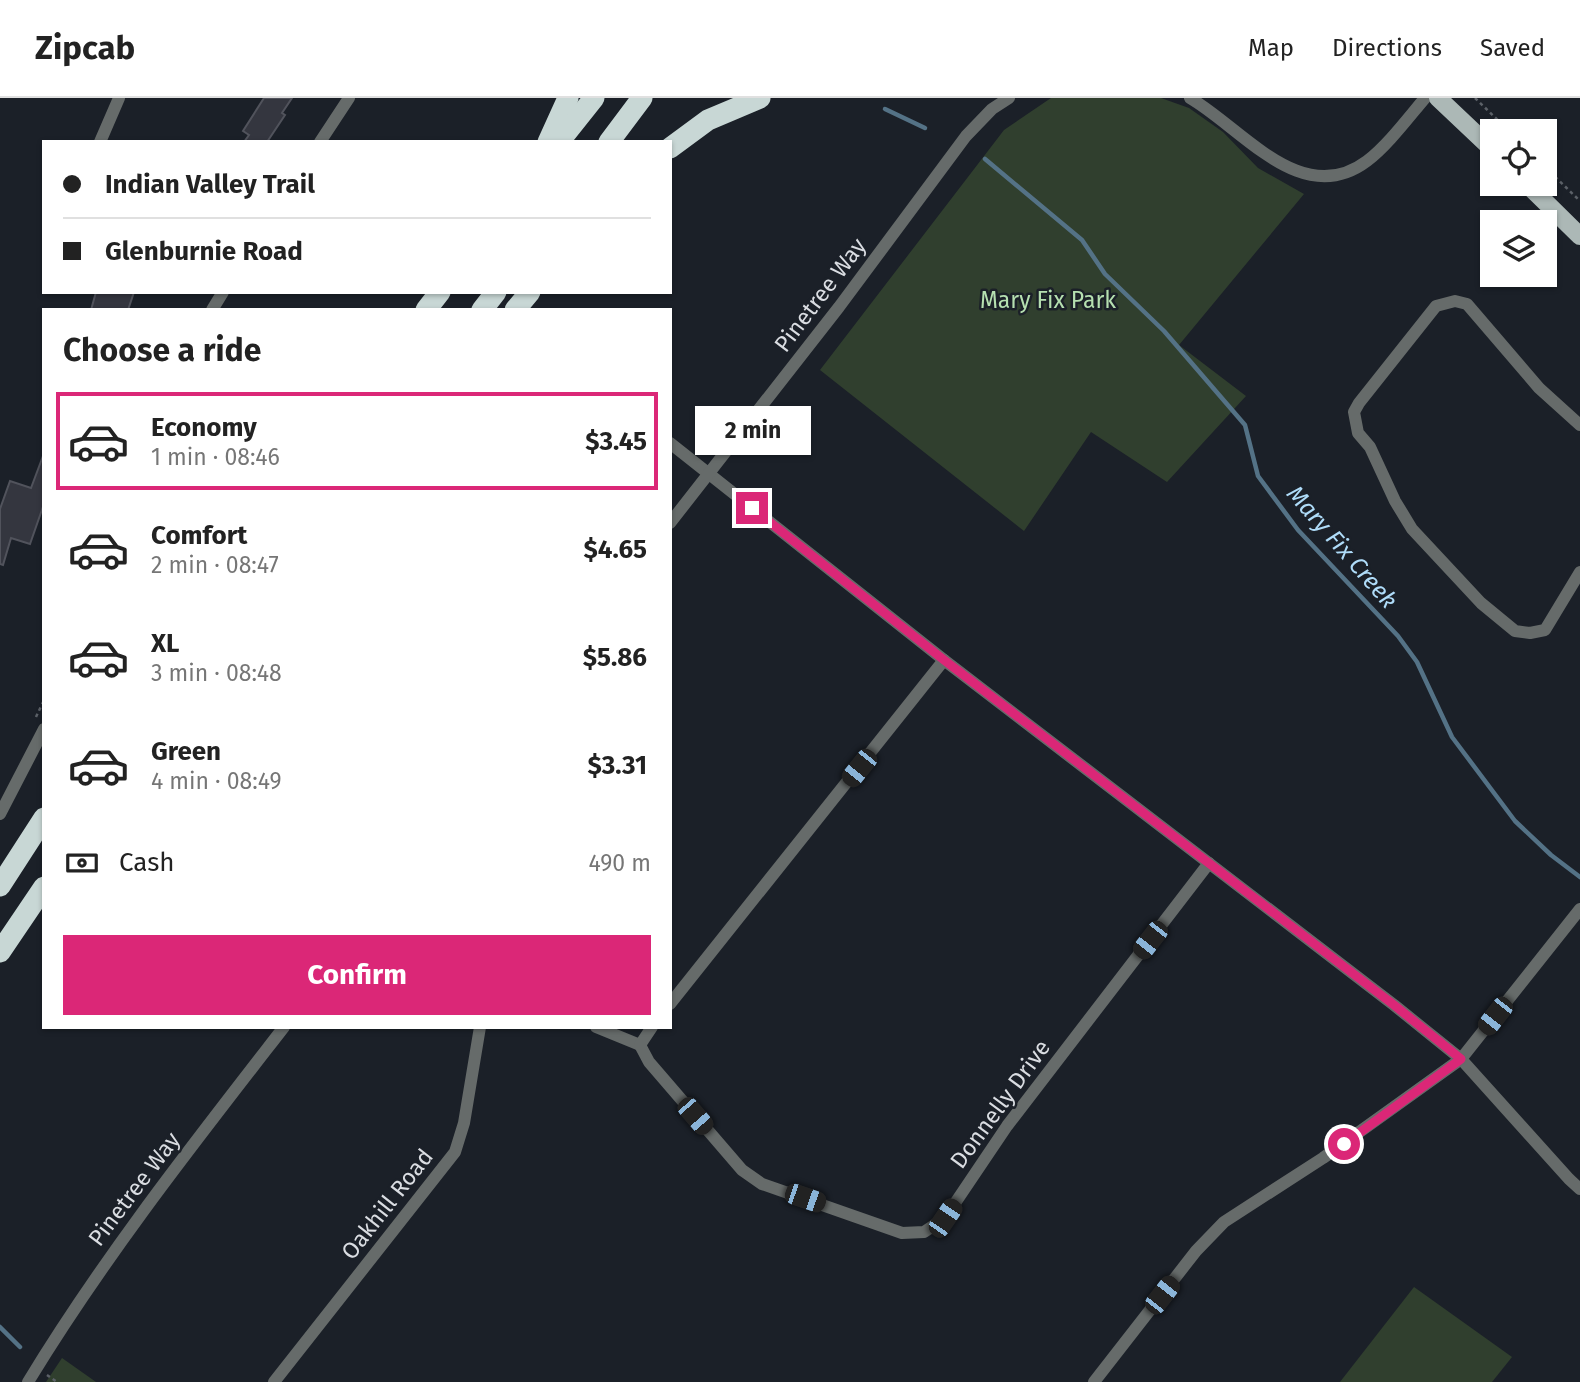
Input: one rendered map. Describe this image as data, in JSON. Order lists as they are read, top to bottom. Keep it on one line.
{"streets":{"street":["Pinetree Way","Donnelly Drive","Oakhill Road"]},"water":["Mary Fix Creek"],"parks":["Mary Fix Park"],"page":{"header":"Zipcab","nav":["Map","Directions","Saved"],"banner":["Indian Valley Trail","Glenburnie Road"],"heading":"Choose a ride","list":[{"name":"Economy","note":"1 min · 08:46","value":"$3.45"},{"name":"Comfort","note":"2 min · 08:47","value":"$4.65"},{"name":"XL","note":"3 min · 08:48","value":"$5.86"},{"name":"Green","note":"4 min · 08:49","value":"$3.31"}],"bubble":"2 min","pay":["Cash","490 m"],"buttons":"Confirm"}}
